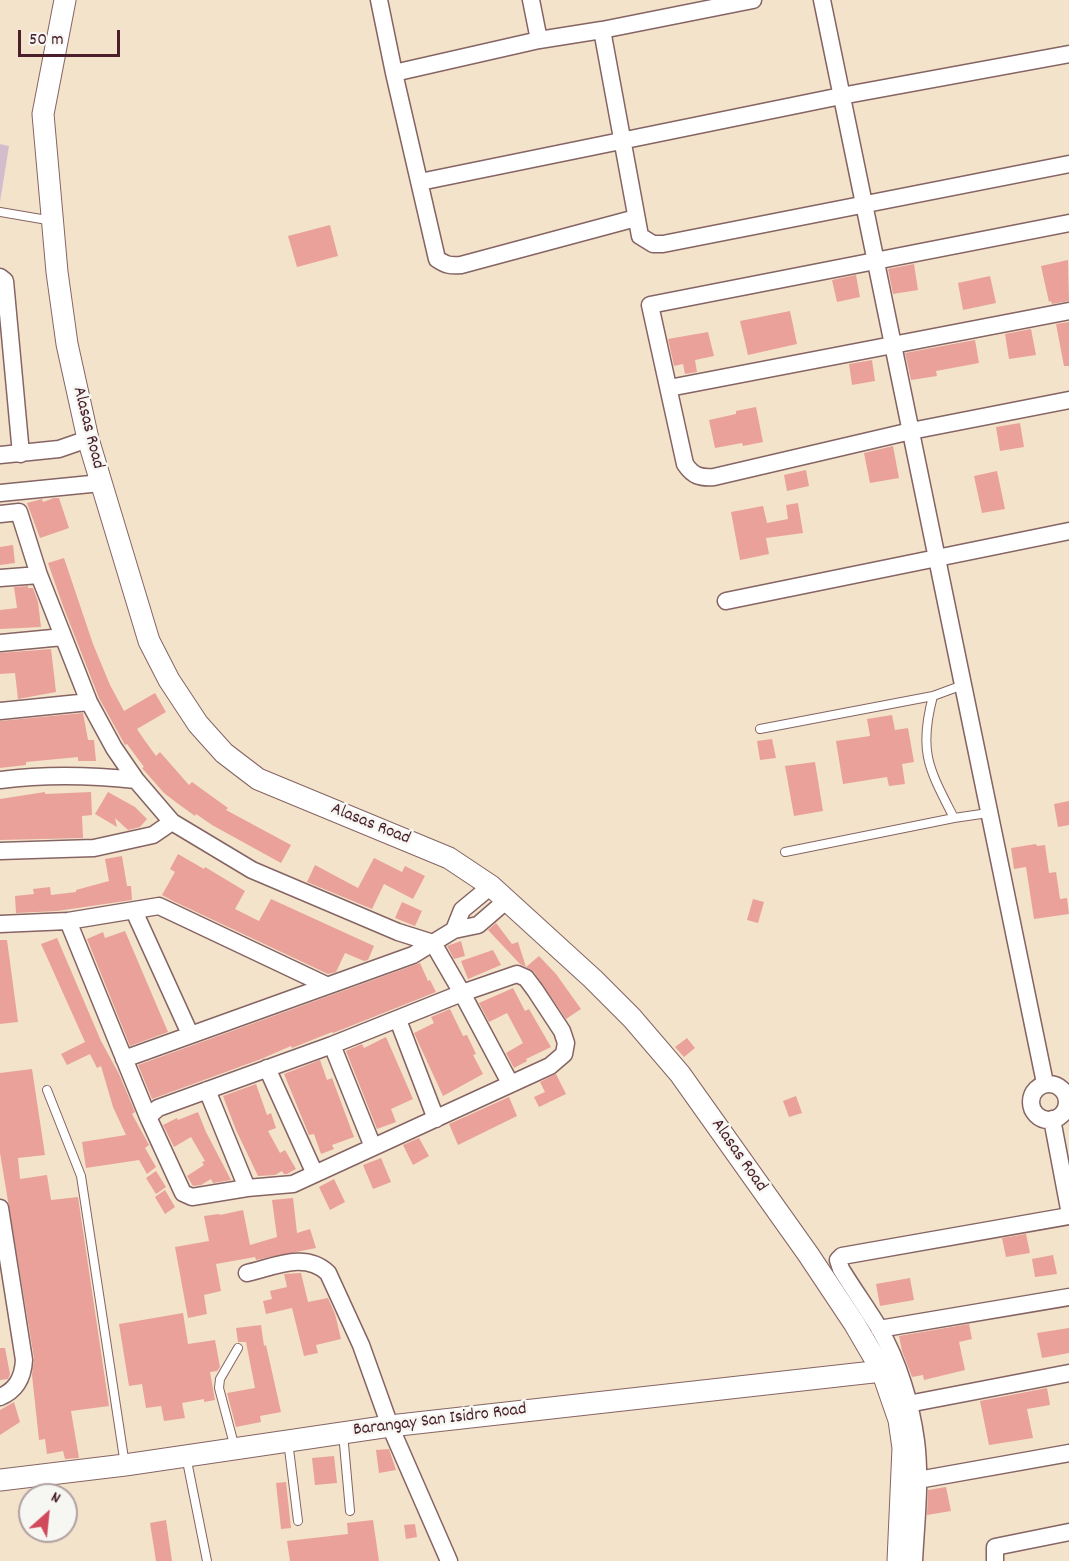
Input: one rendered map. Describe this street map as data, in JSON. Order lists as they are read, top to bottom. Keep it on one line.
{"streets":{"street":["Alasas Road","Barangay San Isidro Road"]},"crossings":[["Alasas Road","Barangay San Isidro Road"]],"scale_bar":"50 m","north":"top right"}
